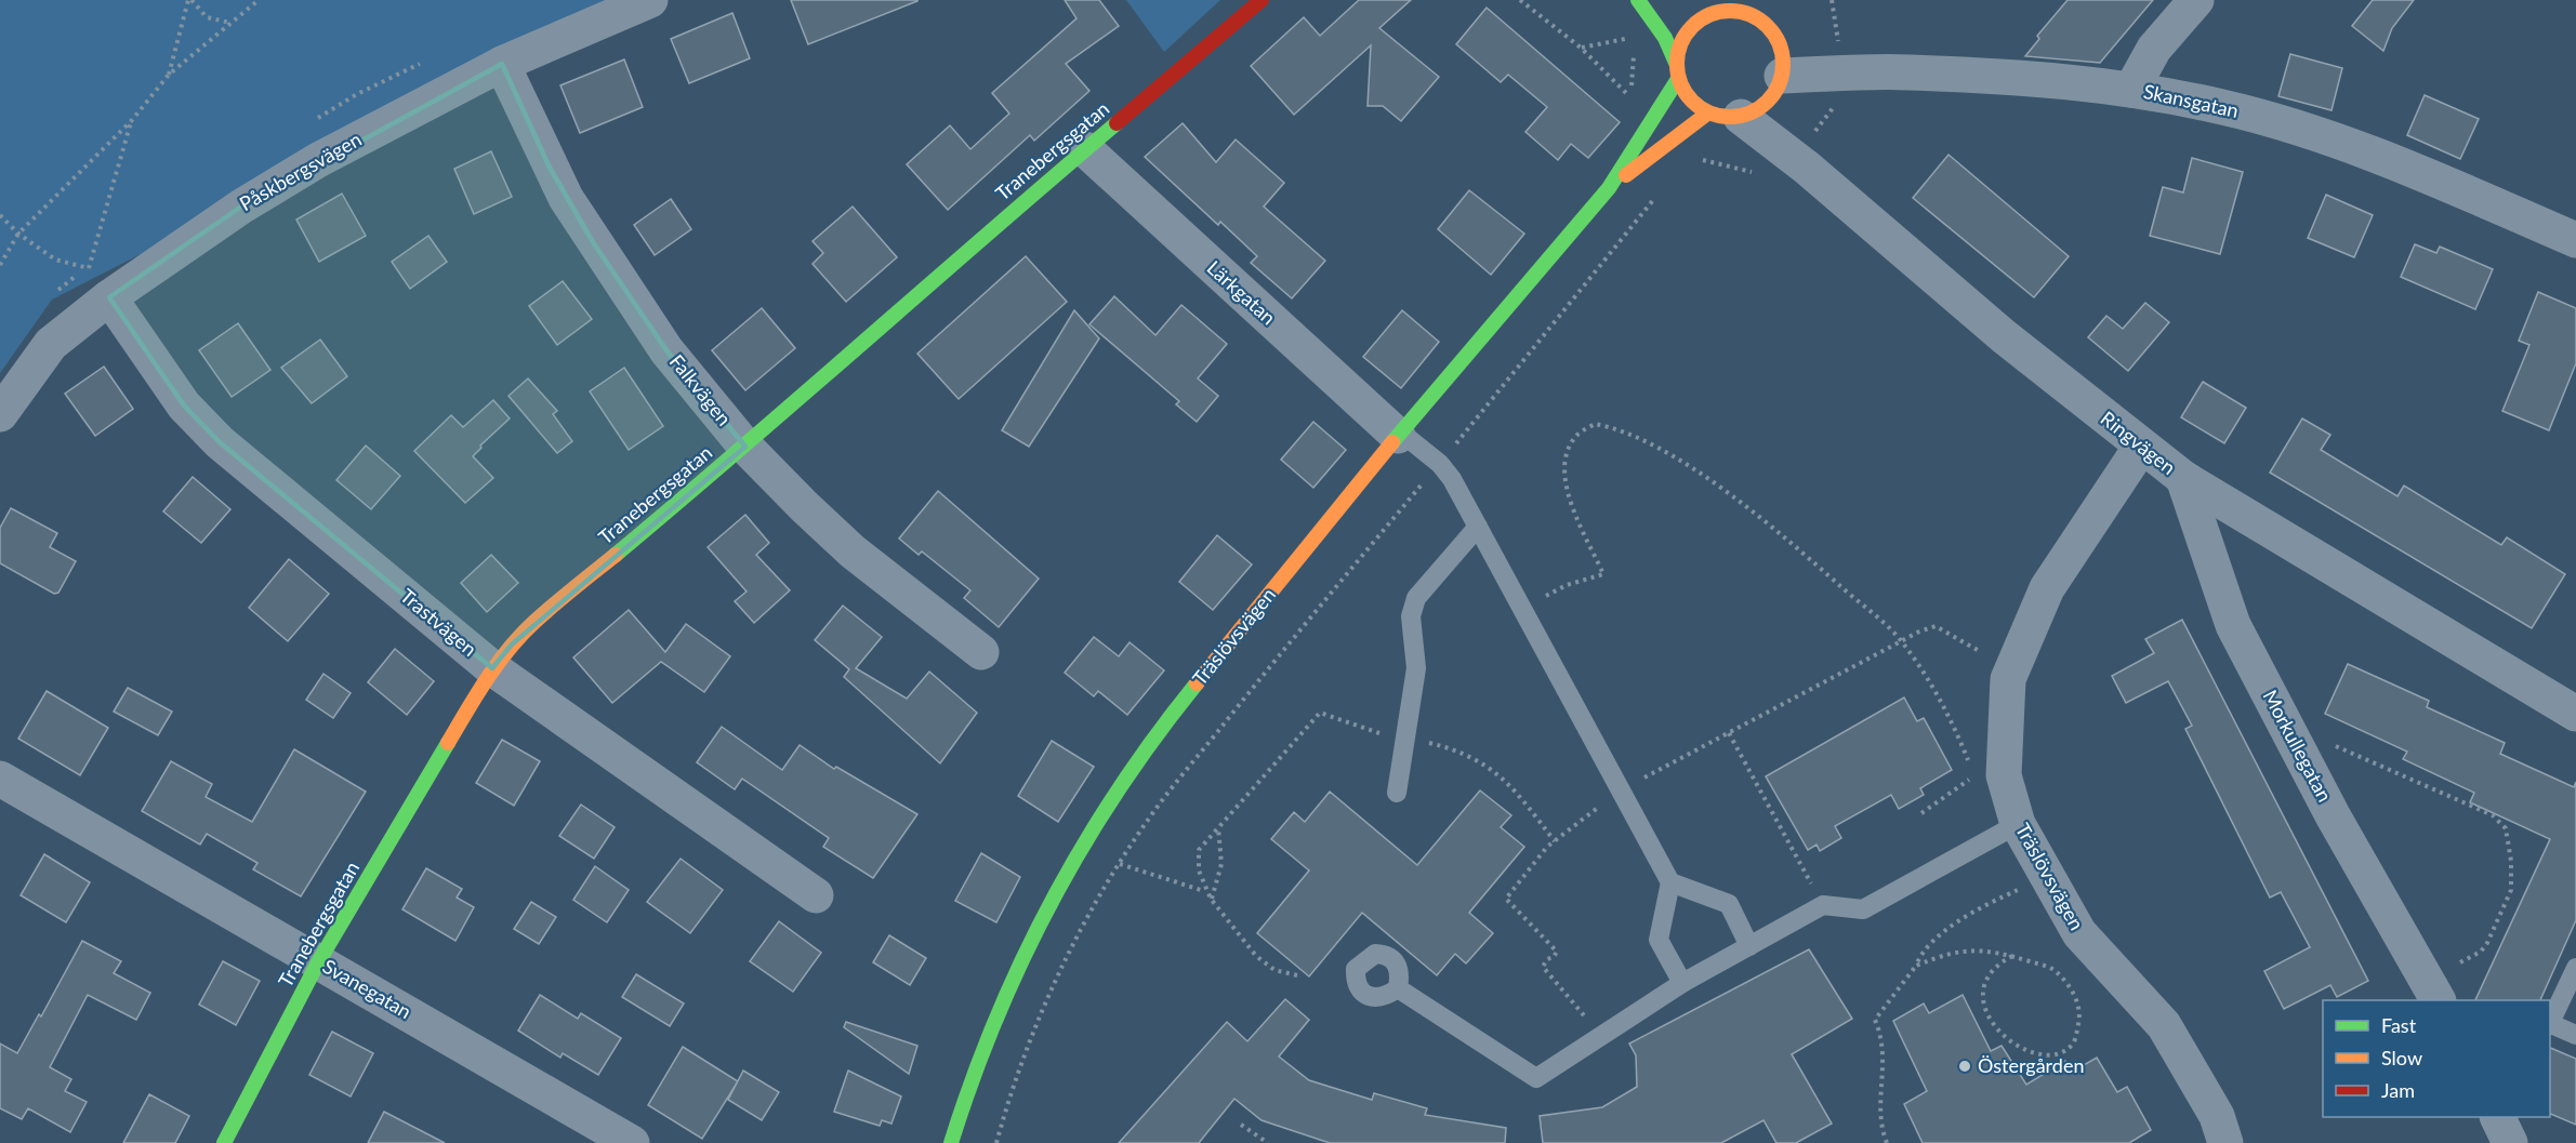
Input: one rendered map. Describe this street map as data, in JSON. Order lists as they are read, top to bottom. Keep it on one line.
{"streets":{"street":["Skansgatan","Tranebergsgatan","Påskbergsvägen","Lärkgatan","Falkvägen","Ringvägen","Trastvägen","Träslövsvägen","Morkullegatan","Svanegatan"]},"crossings":[["Skansgatan","Ringvägen"],["Skansgatan","Träslövsvägen"],["Tranebergsgatan","Lärkgatan"],["Tranebergsgatan","Falkvägen"],["Tranebergsgatan","Trastvägen"],["Tranebergsgatan","Svanegatan"],["Påskbergsvägen","Falkvägen"],["Påskbergsvägen","Trastvägen"],["Lärkgatan","Träslövsvägen"],["Ringvägen","Träslövsvägen"],["Ringvägen","Morkullegatan"]],"places":["Östergården"],"legend":["Fast","Slow","Jam"]}
